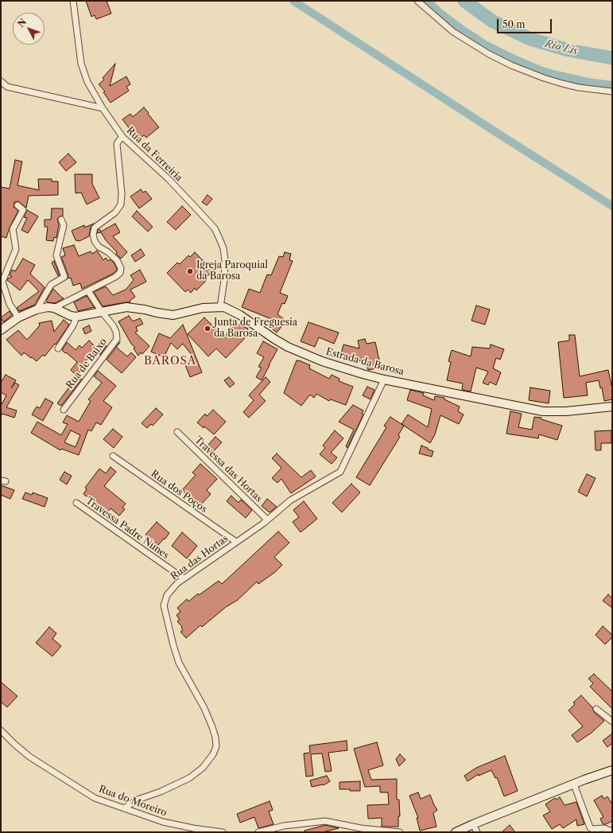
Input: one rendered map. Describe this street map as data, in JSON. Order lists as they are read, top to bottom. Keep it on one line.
{"streets":{"street":["Rua da Ferreiria","Estrada da Barosa","Rua de Baixo","Travessa das Hortas","Rua dos Poços","Travessa Padre Nunes","Rua das Hortas","Rua do Moreiro"]},"crossings":[["Rua da Ferreiria","Estrada da Barosa"],["Estrada da Barosa","Rua de Baixo"],["Estrada da Barosa","Rua das Hortas"],["Travessa das Hortas","Rua das Hortas"],["Rua dos Poços","Rua das Hortas"],["Travessa Padre Nunes","Rua das Hortas"],["Rua das Hortas","Rua do Moreiro"]],"districts":["BAROSA"],"water":["Rio Lis"],"places":["Igreja Paroquial da Barosa","Junta de Freguesia da Barosa"],"scale_bar":"50 m","north":"top left"}
